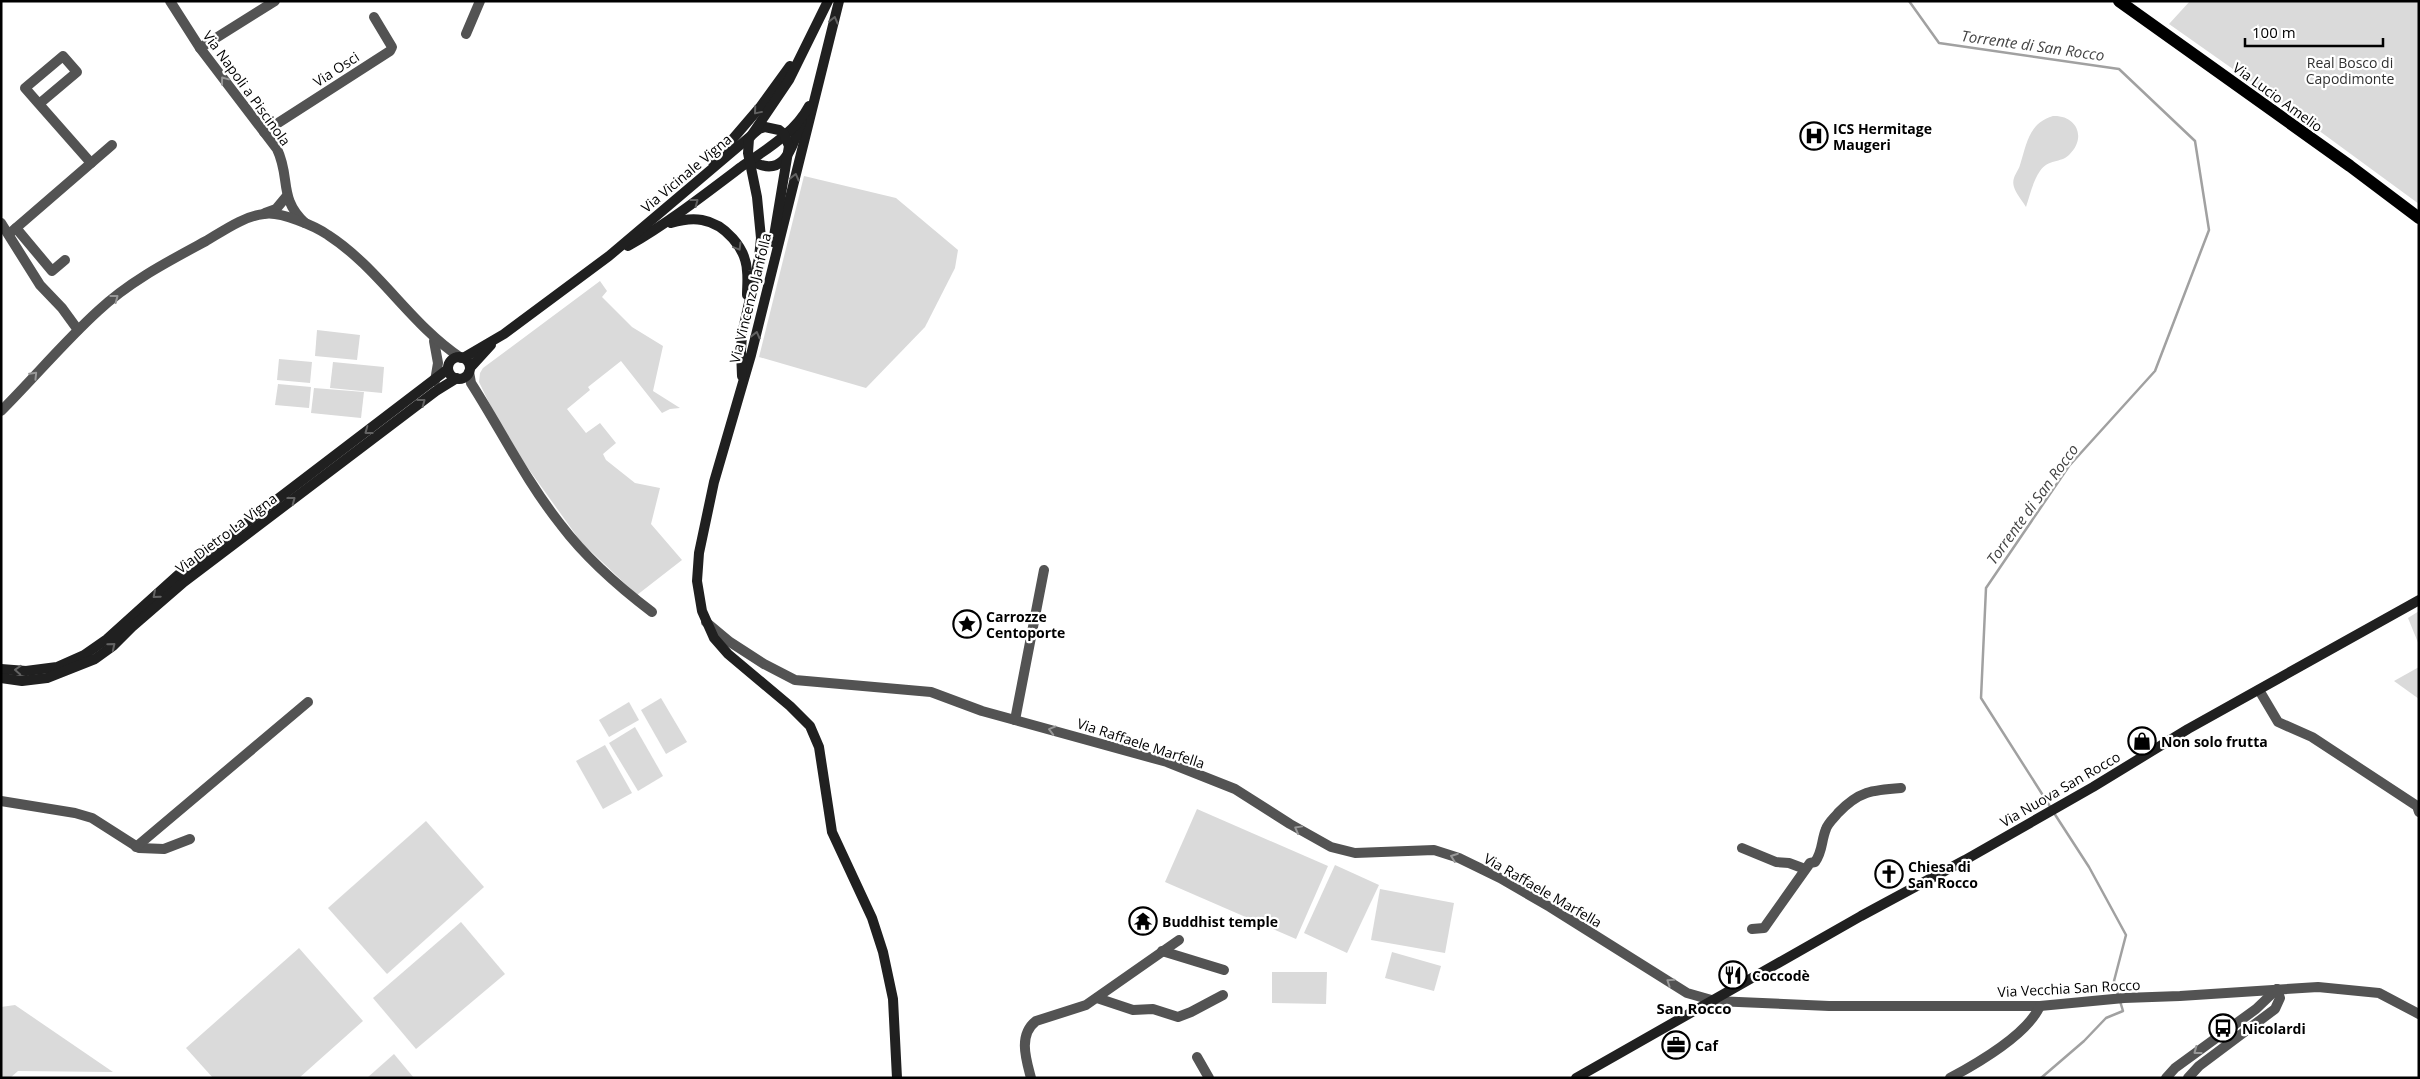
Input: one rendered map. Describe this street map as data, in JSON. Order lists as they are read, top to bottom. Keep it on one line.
{"streets":{"main road":["Via Lucio Amelio","Via Vicinale Vigna","Via Vincenzo Janfolla","Via Dietro La Vigna","Via Nuova San Rocco"],"street":["Via Osci","Via Napoli a Piscinola","Via Raffaele Marfella","Via Vecchia San Rocco"]},"crossings":[["Via Osci","Via Napoli a Piscinola"],["Via Vicinale Vigna","Via Vincenzo Janfolla"],["Via Vicinale Vigna","Via Dietro La Vigna"],["Via Raffaele Marfella","Via Nuova San Rocco"],["Via Raffaele Marfella","Via Vecchia San Rocco"],["Via Nuova San Rocco","Via Vecchia San Rocco"]],"one_way":["Via Napoli a Piscinola","Via Raffaele Marfella"],"districts":["San Rocco"],"water":["Torrente di San Rocco"],"parks":["Real Bosco di Capodimonte"],"places":{"hospital":["ICS Hermitage Maugeri"],"place":["Carrozze Centoporte"],"shop":["Non solo frutta"],"church":["Chiesa di San Rocco"],"temple":["Buddhist temple"],"restaurant":["Coccodè"],"bus stop":["Nicolardi"],"office":["Caf"]},"scale_bar":"100 m"}
